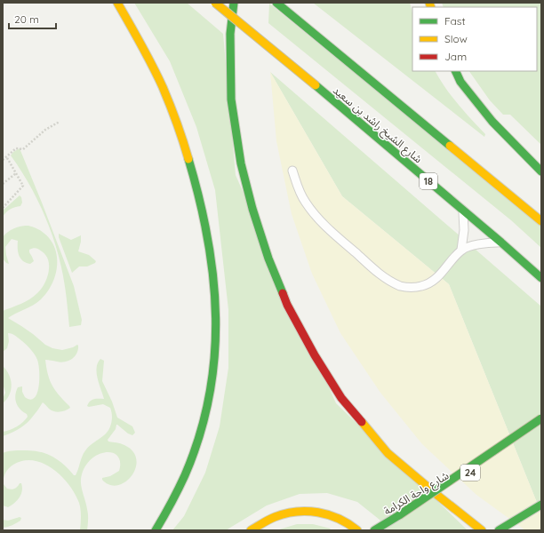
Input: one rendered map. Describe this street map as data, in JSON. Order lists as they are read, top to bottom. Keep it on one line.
{"streets":{"main road":["شارع الشيخ راشد بن سعيد","18","24","شارع واحة الكرامة"]},"legend":["Fast","Slow","Jam"],"scale_bar":"20 m"}
